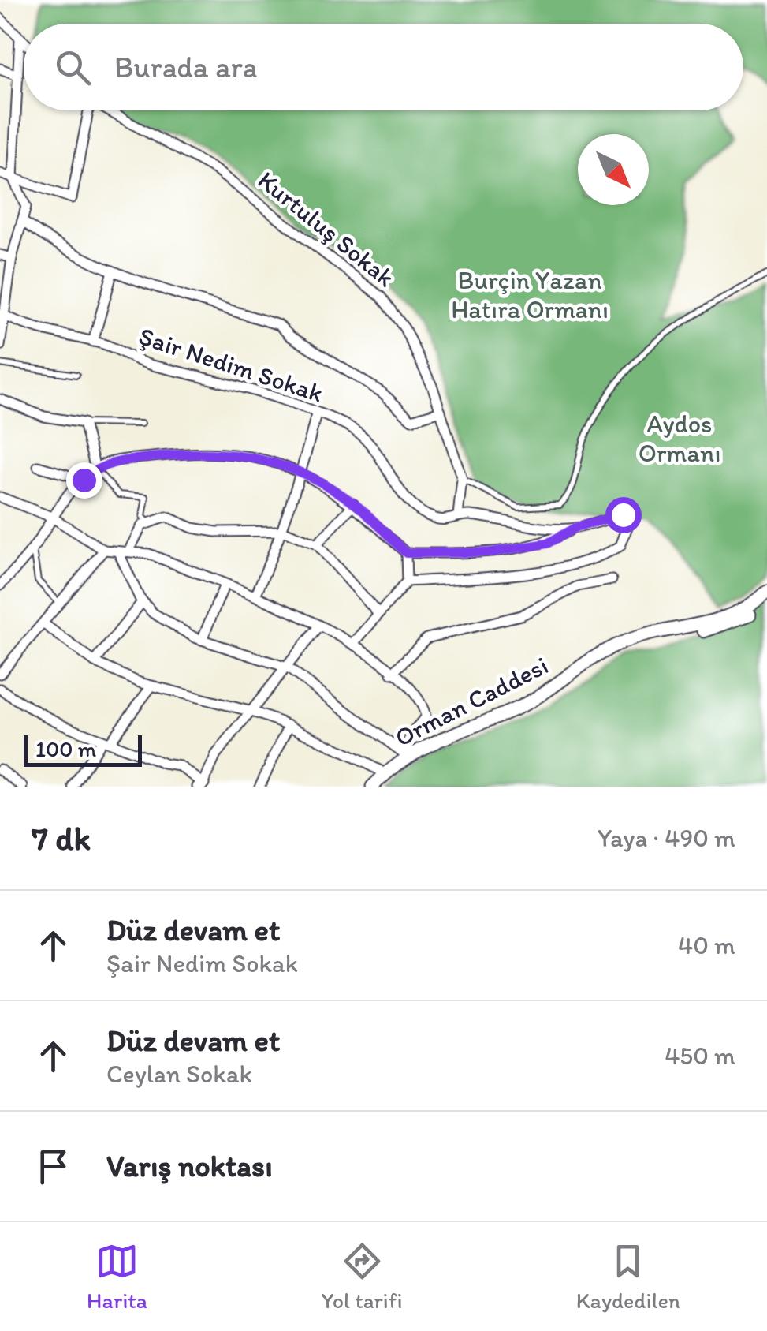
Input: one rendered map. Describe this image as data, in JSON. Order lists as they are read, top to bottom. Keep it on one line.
{"streets":{"street":["Kurtuluş Sokak","Şair Nedim Sokak","Orman Caddesi"]},"crossings":[["Kurtuluş Sokak","Şair Nedim Sokak"]],"parks":["Burçin Yazan Hatıra Ormanı","Aydos Ormanı"],"scale_bar":"100 m","north":"bottom right","page":{"search":"Burada ara","scale":"100 m","heading":["7 dk","Yaya · 490 m"],"list":[["Düz devam et","Şair Nedim Sokak","40 m"],["Düz devam et","Ceylan Sokak","450 m"],"Varış noktası"],"nav":["Harita","Yol tarifi","Kaydedilen"]}}
